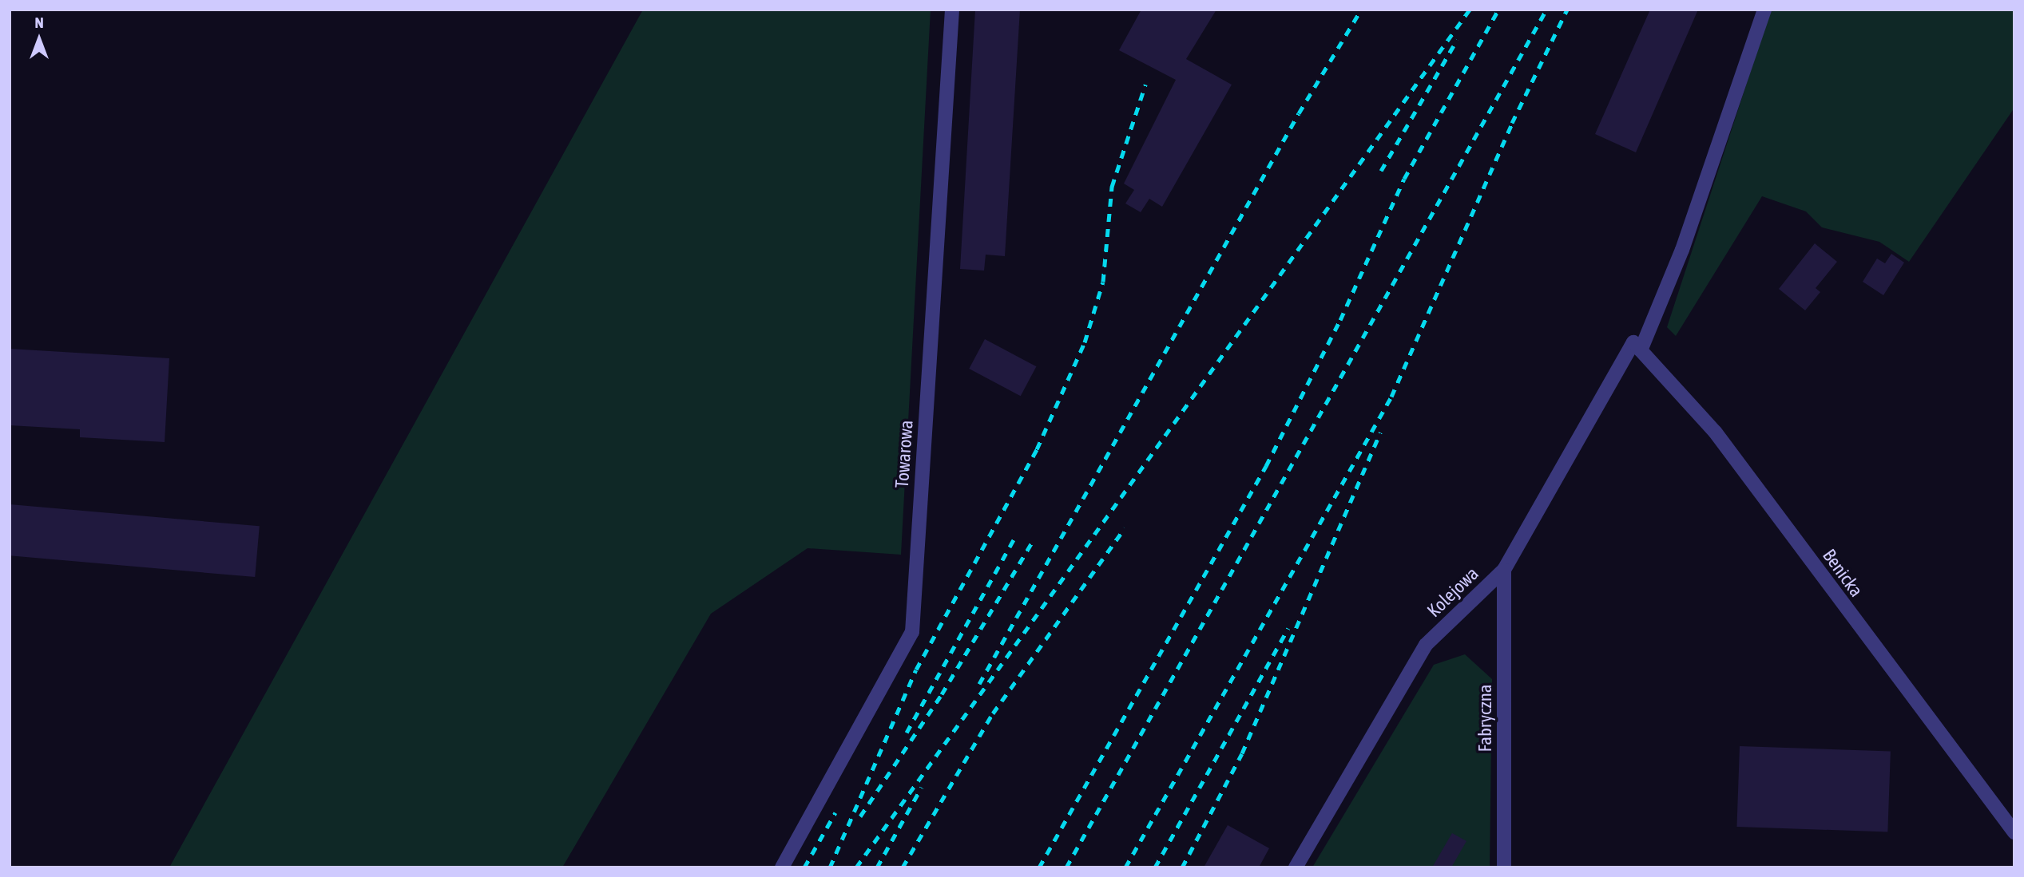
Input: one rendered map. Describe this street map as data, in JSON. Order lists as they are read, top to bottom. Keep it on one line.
{"streets":{"street":["Towarowa","Benicka","Kolejowa","Fabryczna"]},"crossings":[["Benicka","Kolejowa"],["Kolejowa","Fabryczna"]],"north":"top"}
